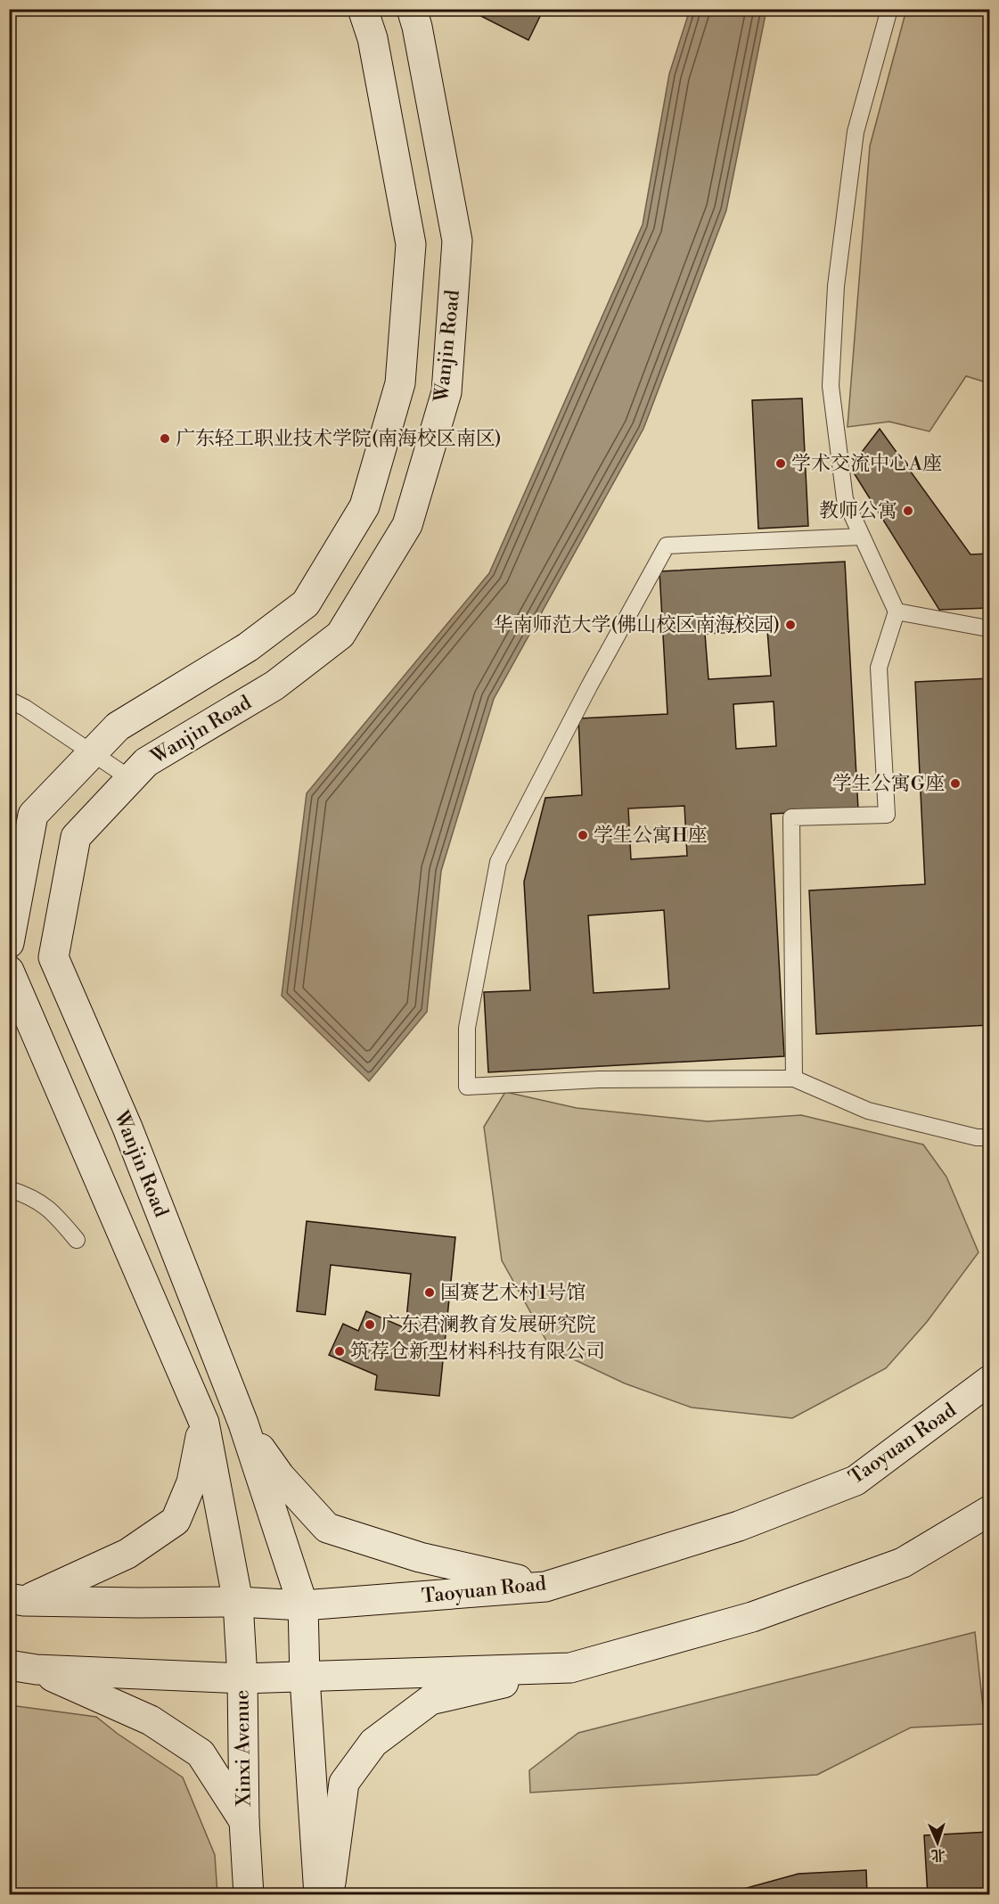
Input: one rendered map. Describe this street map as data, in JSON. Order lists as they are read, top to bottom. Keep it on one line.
{"streets":{"street":["Wanjin Road","Taoyuan Road","Xinxi Avenue"]},"crossings":[["Wanjin Road","Taoyuan Road"],["Taoyuan Road","Xinxi Avenue"]],"places":["广东轻工职业技术学院(南海校区南区)","学术交流中心A座","教师公寓","华南师范大学(佛山校区南海校园)","学生公寓G座","学生公寓H座","国赛艺术村1号馆","广东君澜教育发展研究院","筑荐仓新型材料科技有限公司"],"north":"bottom"}
